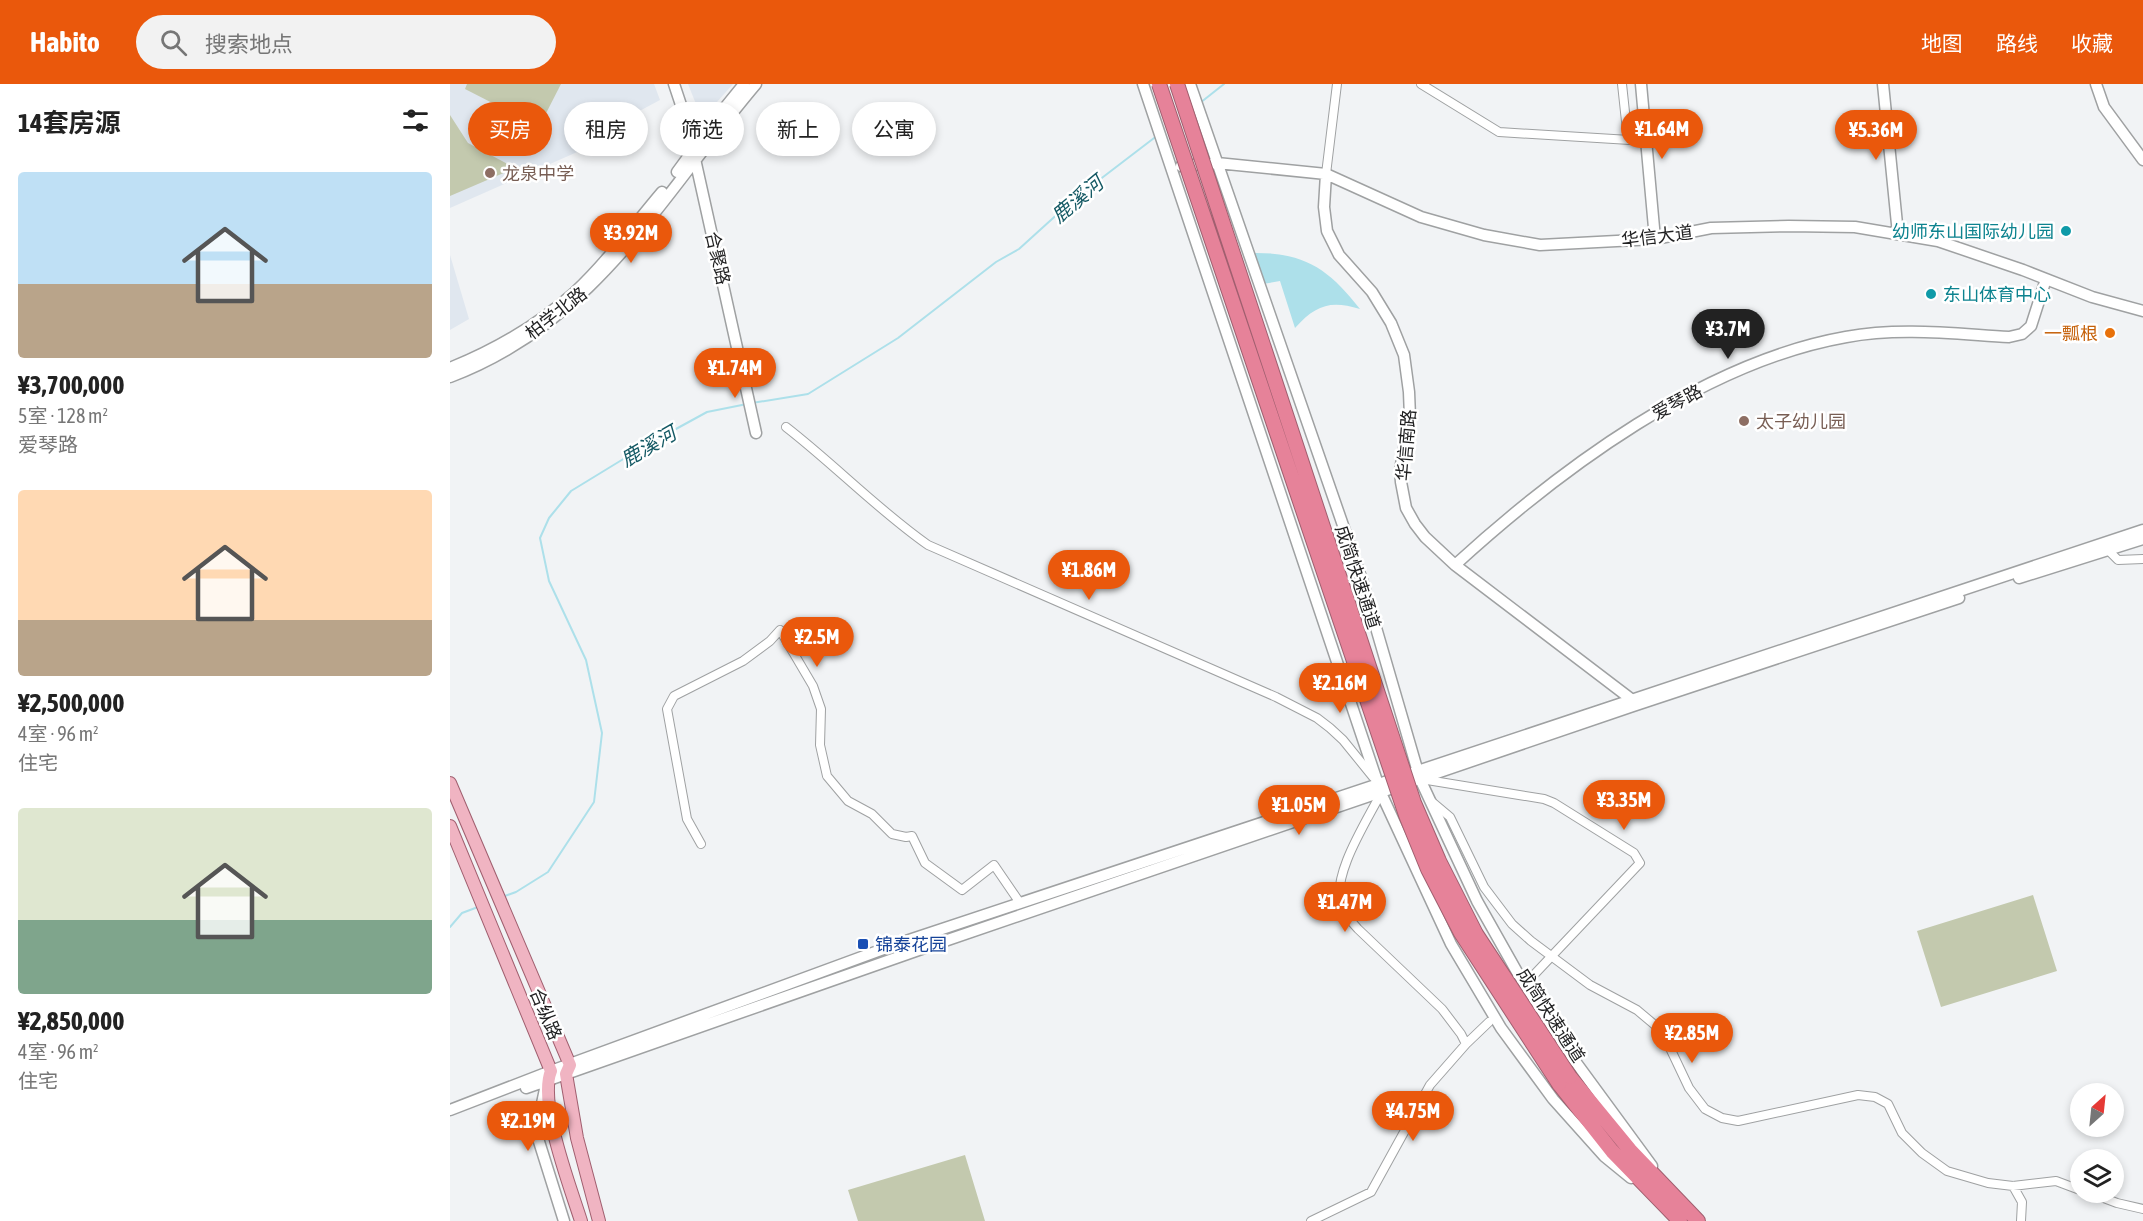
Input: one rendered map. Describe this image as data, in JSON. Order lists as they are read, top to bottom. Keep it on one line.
{"streets":{"highway":["成简快速通道"],"main road":["合纵路"],"street":["华信大道","合聚路","柏学北路","爱琴路","华信南路"]},"crossings":[["华信大道","爱琴路"],["华信大道","华信南路"],["爱琴路","华信南路"]],"water":["鹿溪河"],"places":{"other":["龙泉中学","幼师东山国际幼儿园","东山体育中心","一瓢根","太子幼儿园"],"transit":["锦泰花园"]},"north":"top right","page":{"header":"Habito","search":"搜索地点","nav":["地图","路线","收藏"],"heading":"14套房源","chip":["买房","租房","筛选","新上","公寓"],"price":["¥1.64M","¥5.36M","¥3.92M","¥3.7M","¥1.74M","¥1.86M","¥2.5M","¥2.16M","¥3.35M","¥1.05M","¥1.47M","¥2.85M","¥4.75M","¥2.19M"],"list":[{"name":"¥3,700,000","note":"5室 · 128 m² · 爱琴路"},{"name":"¥2,500,000","note":"4室 · 96 m² · 住宅"},{"name":"¥2,850,000","note":"4室 · 96 m² · 住宅"}]}}
